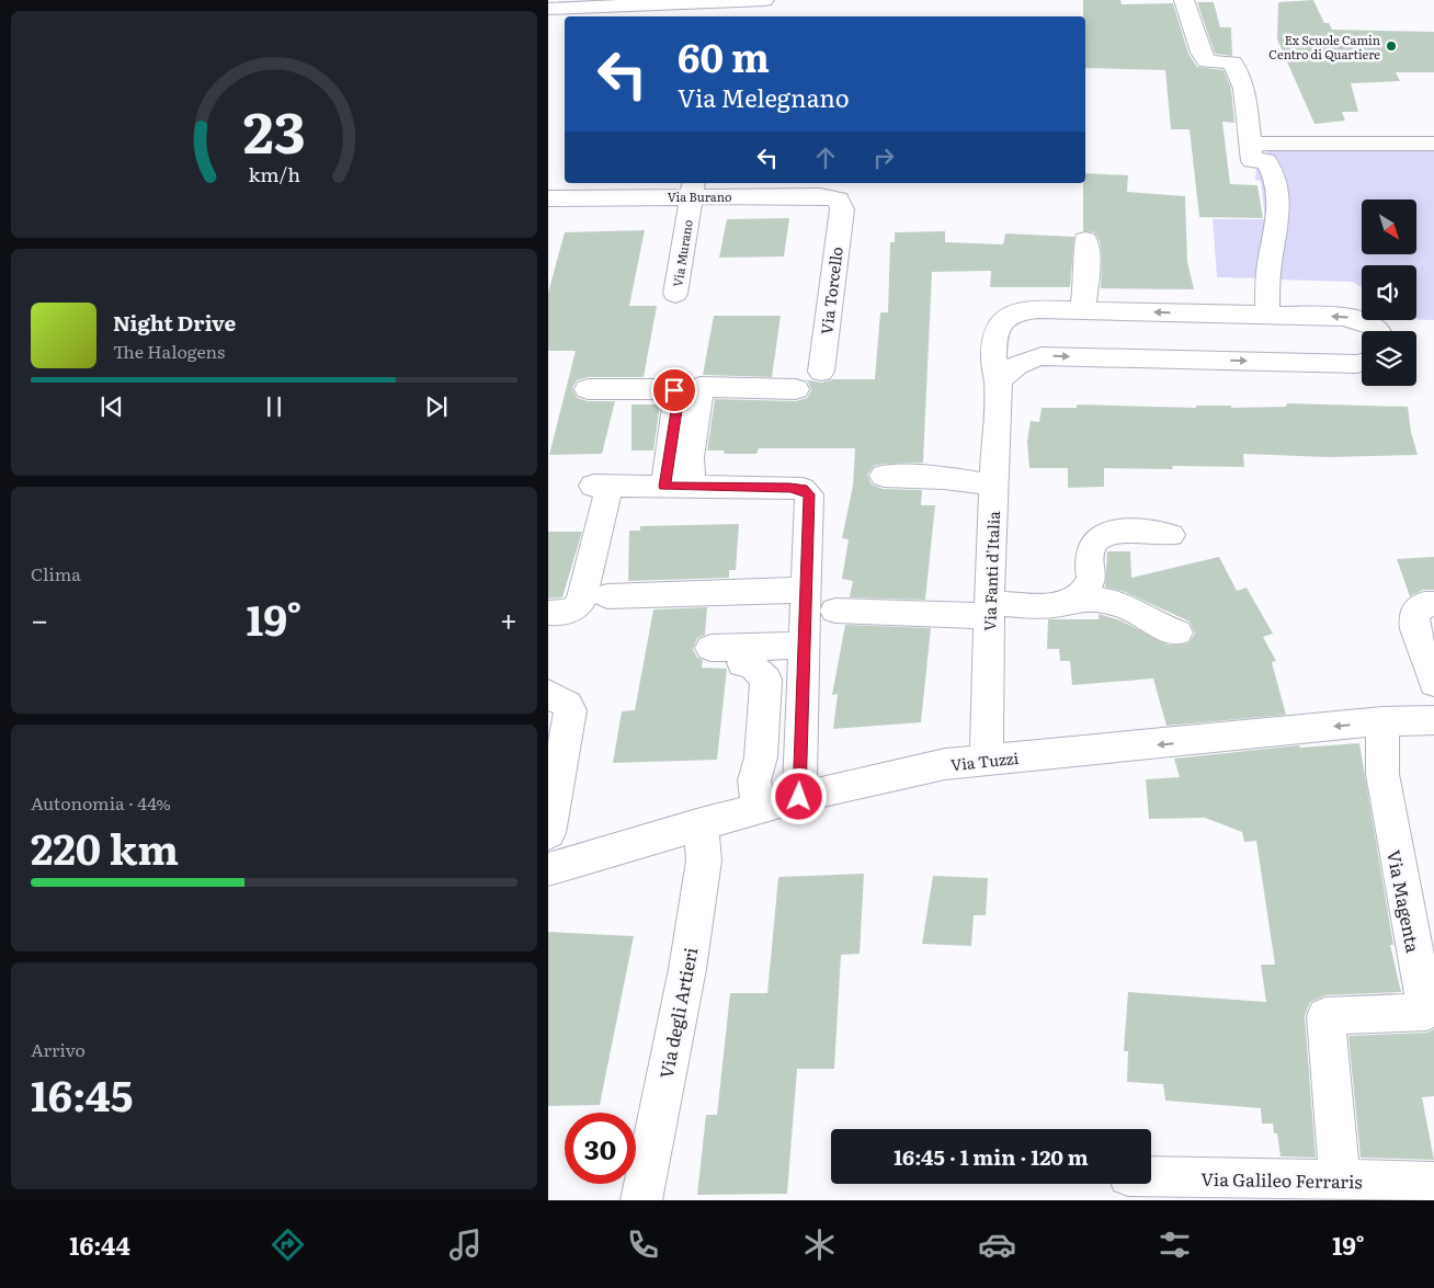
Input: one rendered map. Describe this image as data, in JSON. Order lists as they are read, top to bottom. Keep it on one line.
{"streets":{"street":["Via Burano","Via Murano","Via Torcello","Via Fanti d'Italia","Via Tuzzi","Via Magenta","Via degli Artieri","Via Galileo Ferraris"]},"crossings":[["Via Burano","Via Murano"],["Via Burano","Via Torcello"],["Via Fanti d'Italia","Via Tuzzi"],["Via Tuzzi","Via Magenta"],["Via Tuzzi","Via degli Artieri"],["Via Magenta","Via Galileo Ferraris"]],"one_way":["Via Tuzzi"],"places":["Ex Scuole Camin Centro di Quartiere"],"north":"bottom right","page":{"turn":["60 m","Via Melegnano"],"song":["Night Drive","The Halogens"],"tile":["Clima",["Autonomia · 44%","220 km"],["Arrivo","16:45"]],"heat":["−","19°","+"],"limit":"30","trip":"16:45 · 1 min · 120 m","tabs":["16:44","19°"],"gauge":["23","km/h"]}}
